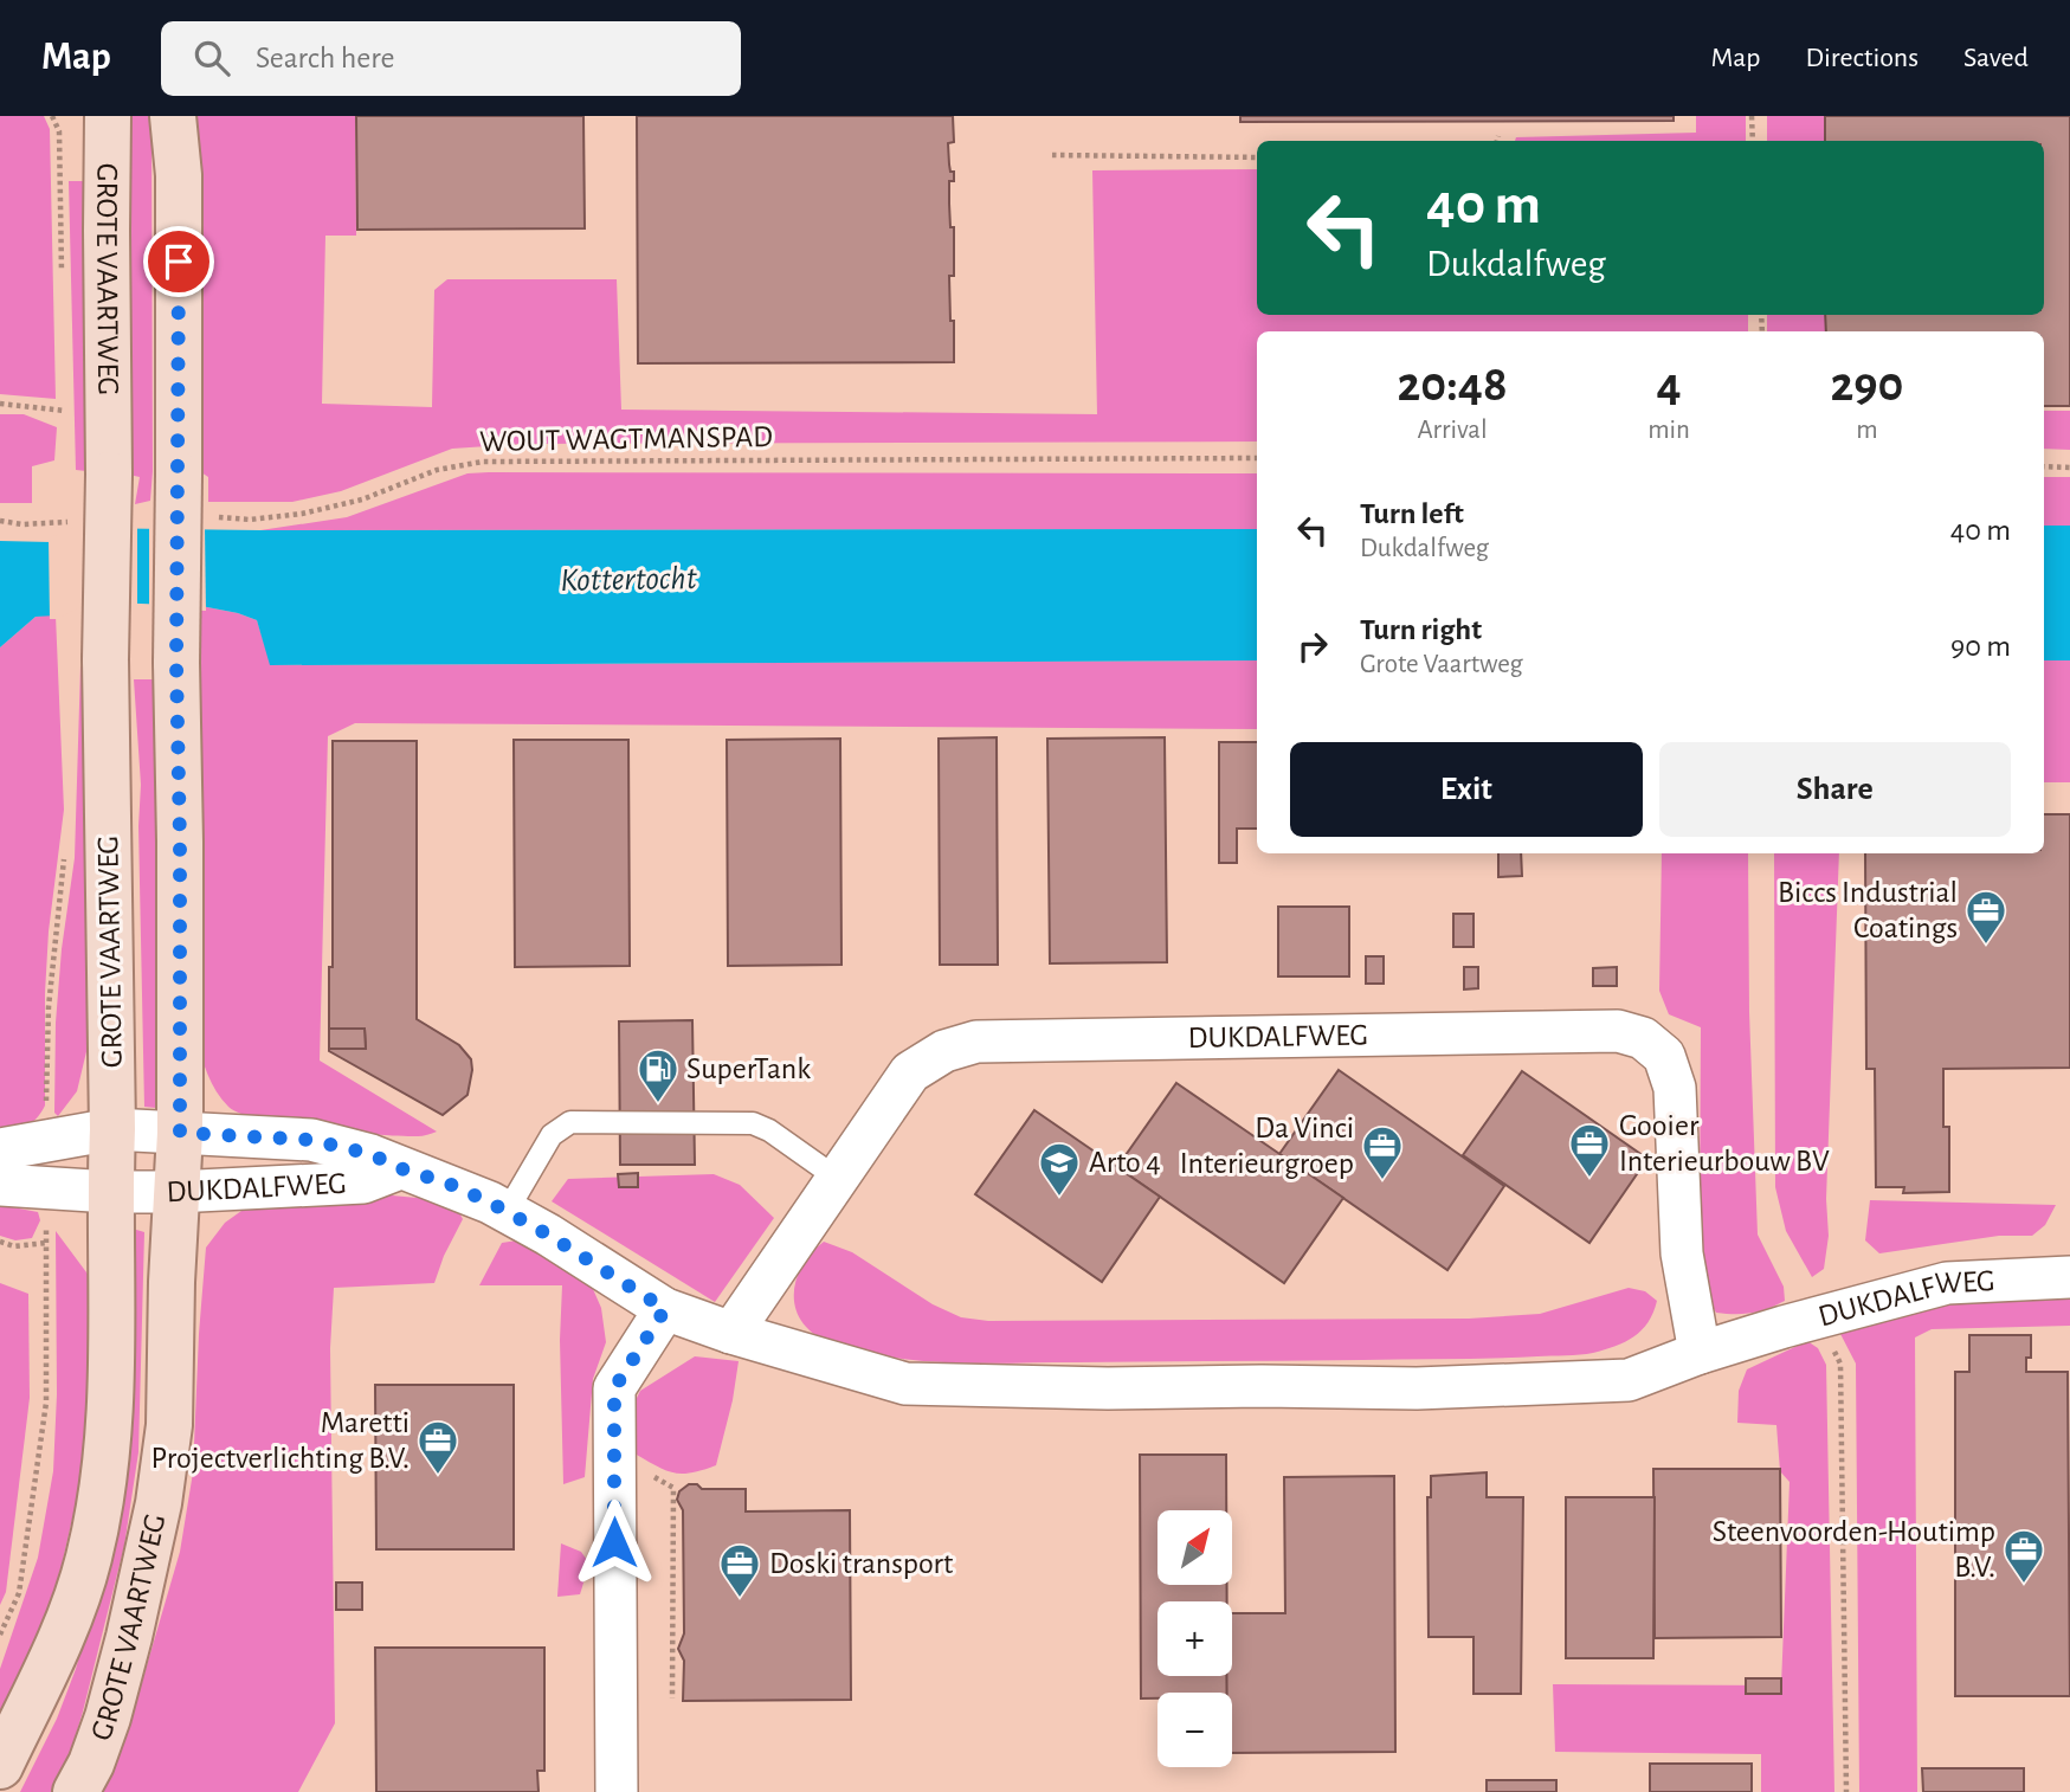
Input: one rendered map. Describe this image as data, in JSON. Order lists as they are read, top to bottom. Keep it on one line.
{"streets":{"main road":["GROTE VAARTWEG"],"street":["DUKDALFWEG"],"path":["WOUT WAGTMANSPAD"]},"crossings":[["GROTE VAARTWEG","DUKDALFWEG"]],"water":["Kottertocht"],"places":{"office":["Biccs Industrial Coatings","Gooier Interieurbouw BV","Da Vinci Interieurgroep","Maretti Projectverlichting B.V.","Steenvoorden-Houtimp B.V.","Doski transport"],"fuel station":["SuperTank"],"school or university":["Arto 4"]},"north":"top right","page":{"header":"Map","search":"Search here","nav":["Map","Directions","Saved"],"turn":["40 m","Dukdalfweg"],"eta":["20:48","Arrival","4","min","290","m"],"list":[{"name":"Turn left","note":"Dukdalfweg","value":"40 m"},{"name":"Turn right","note":"Grote Vaartweg","value":"90 m"}],"buttons":["Exit","Share"],"map_buttons":["+","−"]}}
